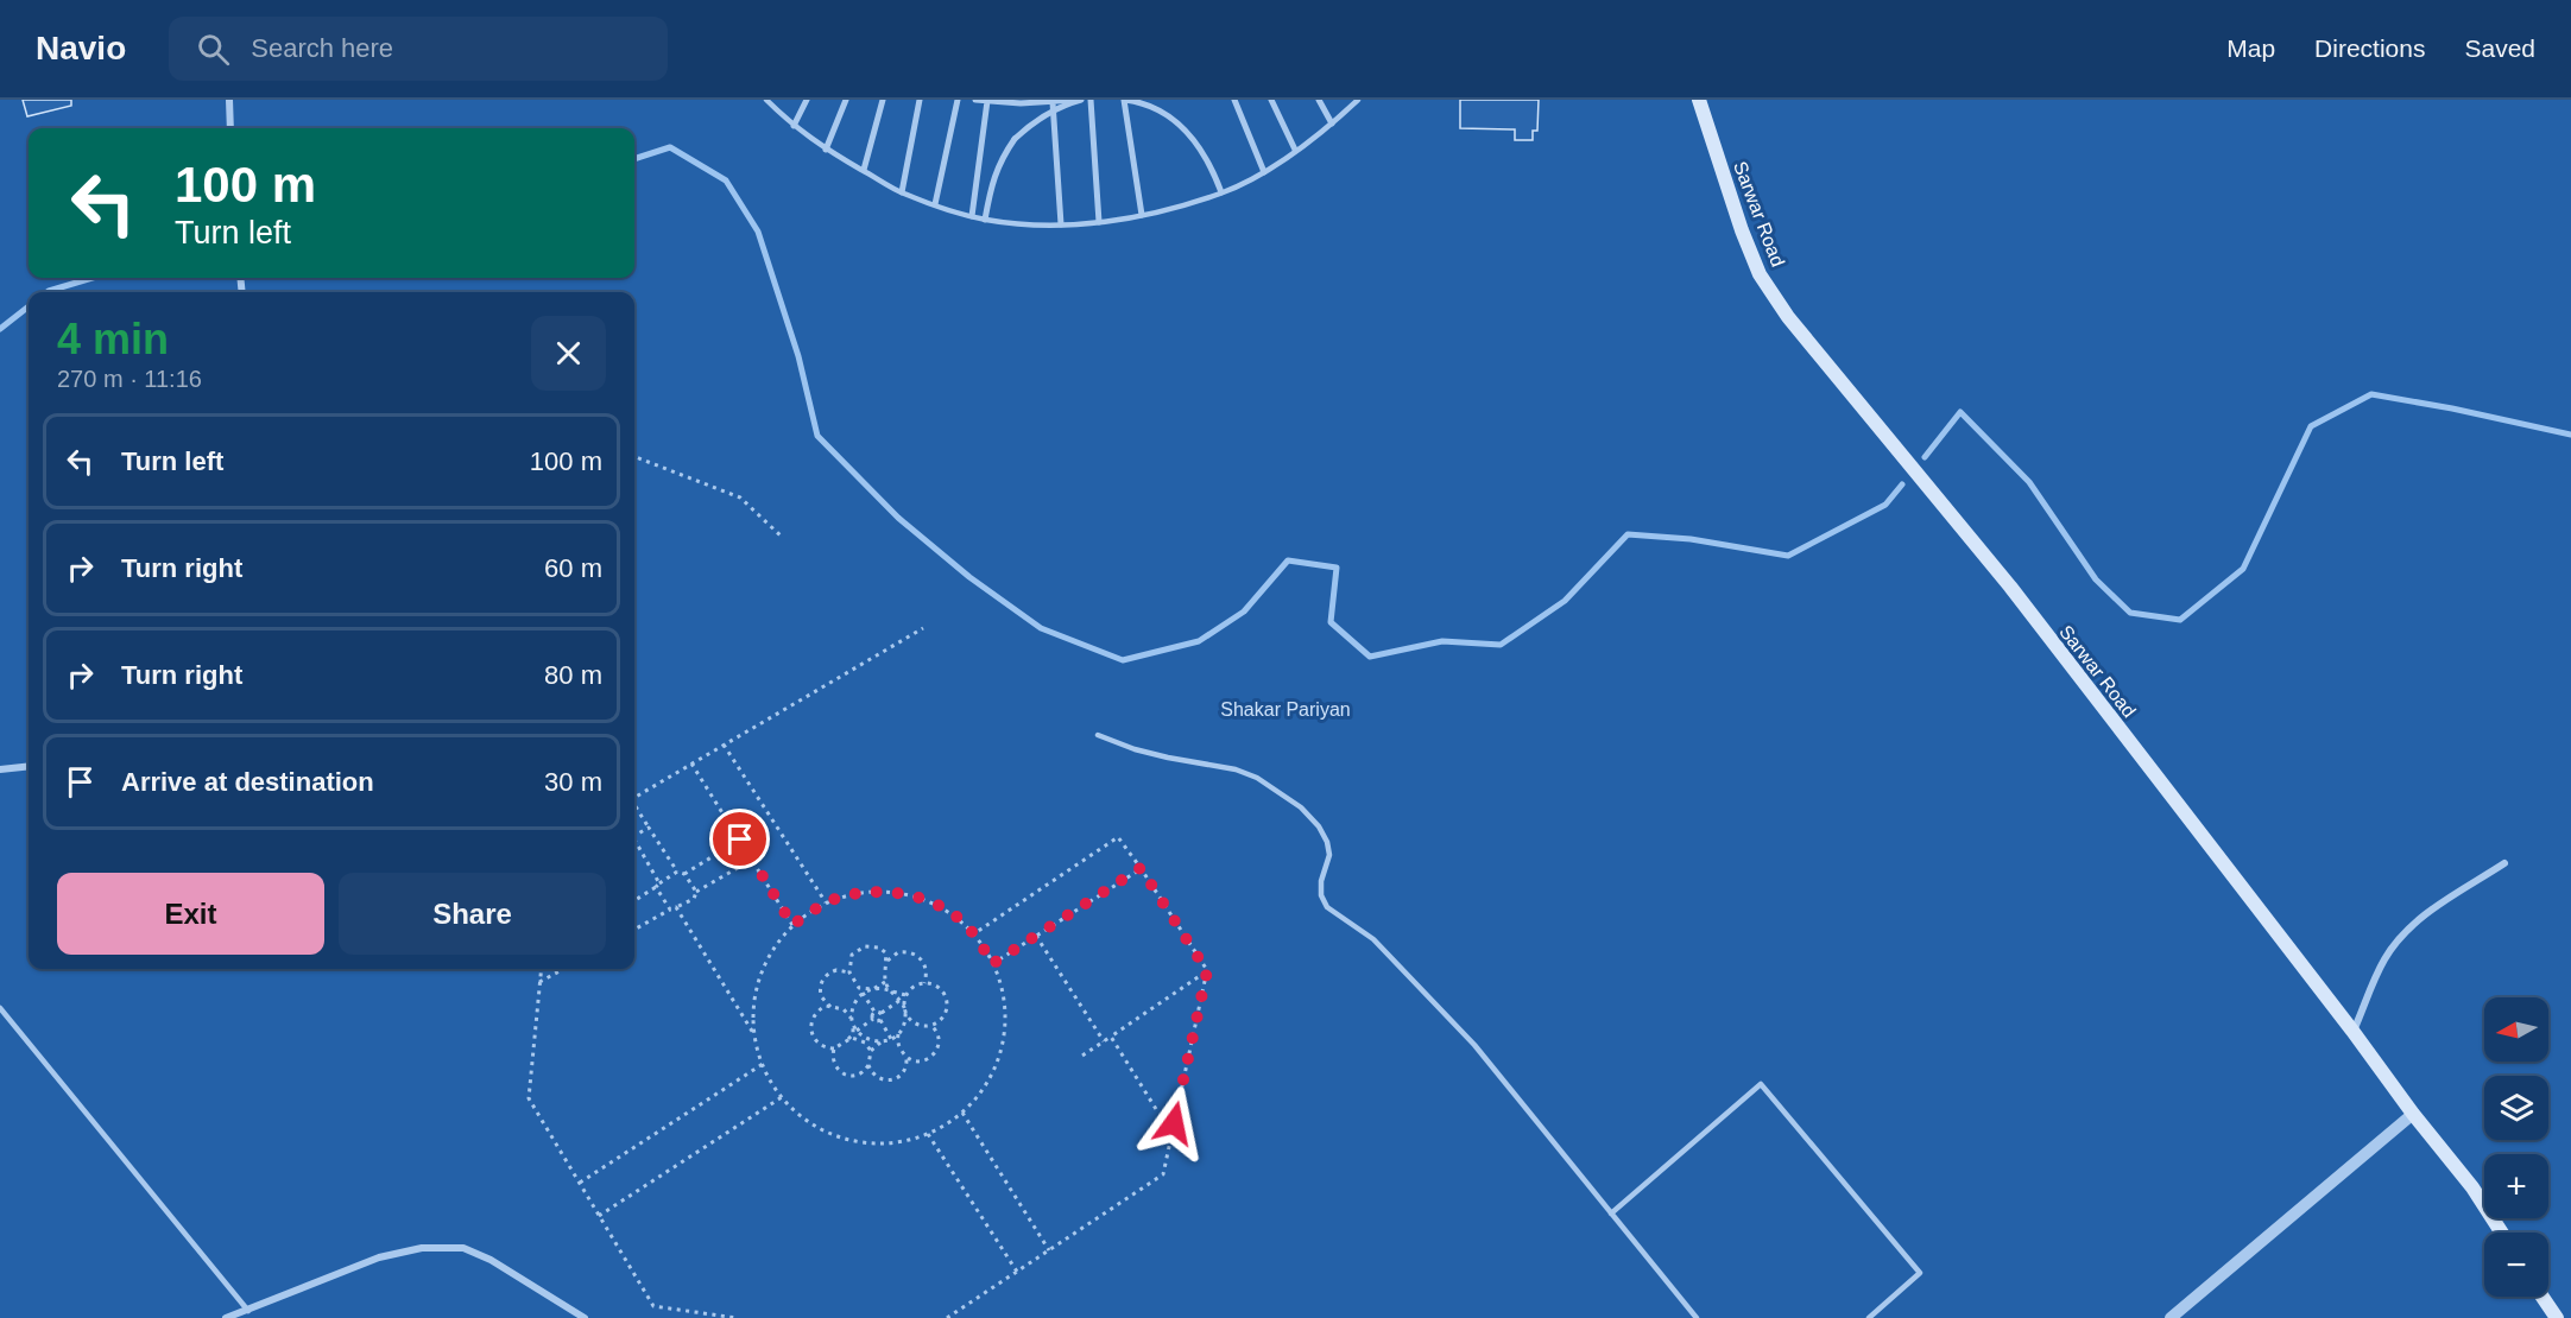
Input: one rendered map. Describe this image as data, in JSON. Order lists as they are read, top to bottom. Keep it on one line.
{"streets":{"main road":["Sarwar Road"]},"parks":["Shakar Pariyan"],"north":"left","page":{"header":"Navio","search":"Search here","nav":["Map","Directions","Saved"],"turn":["100 m","Turn left"],"heading":["4 min","270 m · 11:16"],"list":[{"name":"Turn left","value":"100 m"},{"name":"Turn right","value":"60 m"},{"name":"Turn right","value":"80 m"},{"name":"Arrive at destination","value":"30 m"}],"buttons":["Exit","Share"],"map_buttons":["+","−"]}}
